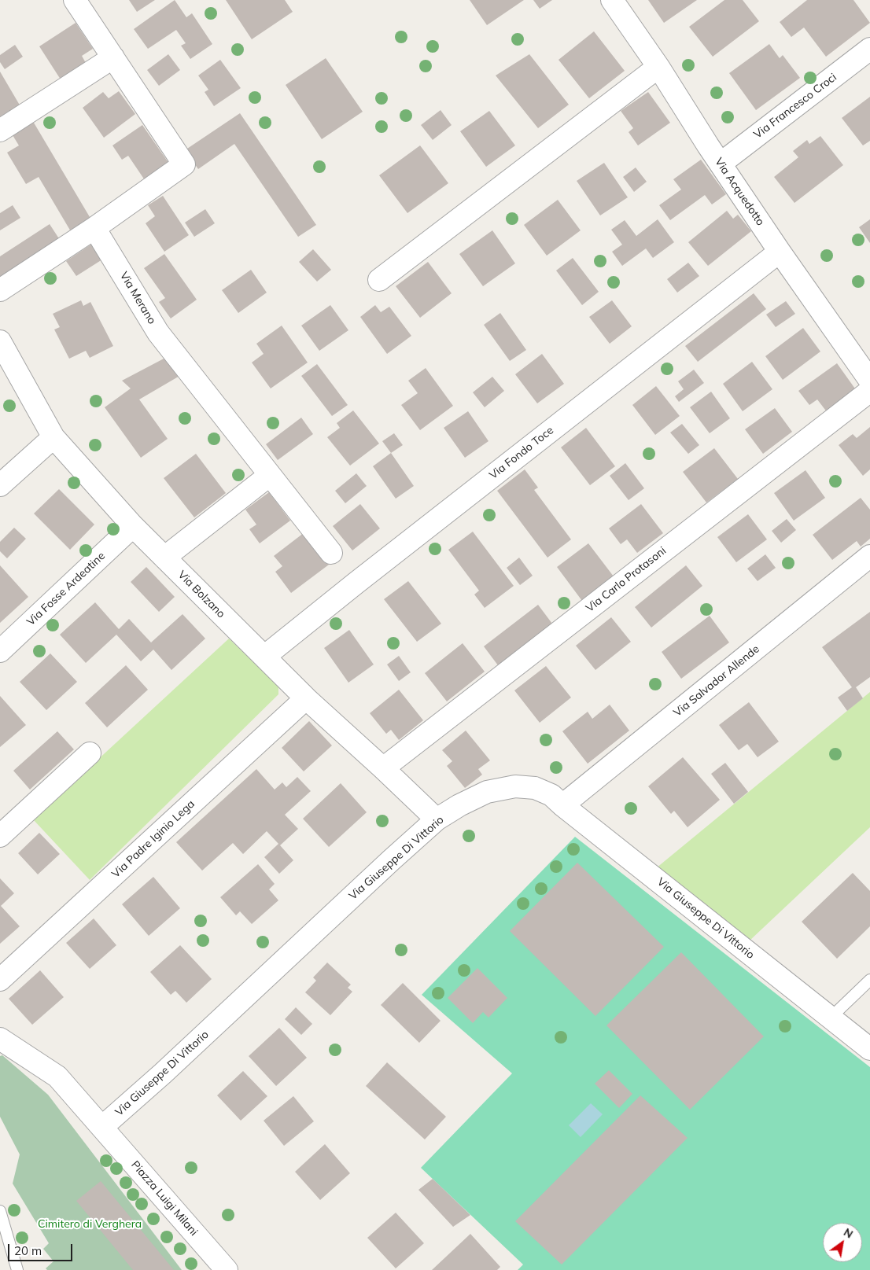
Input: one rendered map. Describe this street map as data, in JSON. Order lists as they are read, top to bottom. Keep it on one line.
{"streets":{"street":["Via Francesco Croci","Via Acquedotto","Via Merano","Via Fondo Toce","Via Carlo Protasoni","Via Fosse Ardeatine","Via Bolzano","Via Salvador Allende","Via Padre Iginio Lega","Via Giuseppe Di Vittorio","Piazza Luigi Milani"]},"crossings":[["Via Francesco Croci","Via Acquedotto"],["Via Acquedotto","Via Fondo Toce"],["Via Fondo Toce","Via Bolzano"],["Via Carlo Protasoni","Via Bolzano"],["Via Fosse Ardeatine","Via Bolzano"],["Via Bolzano","Via Padre Iginio Lega"],["Via Bolzano","Via Giuseppe Di Vittorio"],["Via Salvador Allende","Via Giuseppe Di Vittorio"],["Via Giuseppe Di Vittorio","Piazza Luigi Milani"]],"parks":["Cimitero di Verghera"],"scale_bar":"20 m","north":"top right"}
